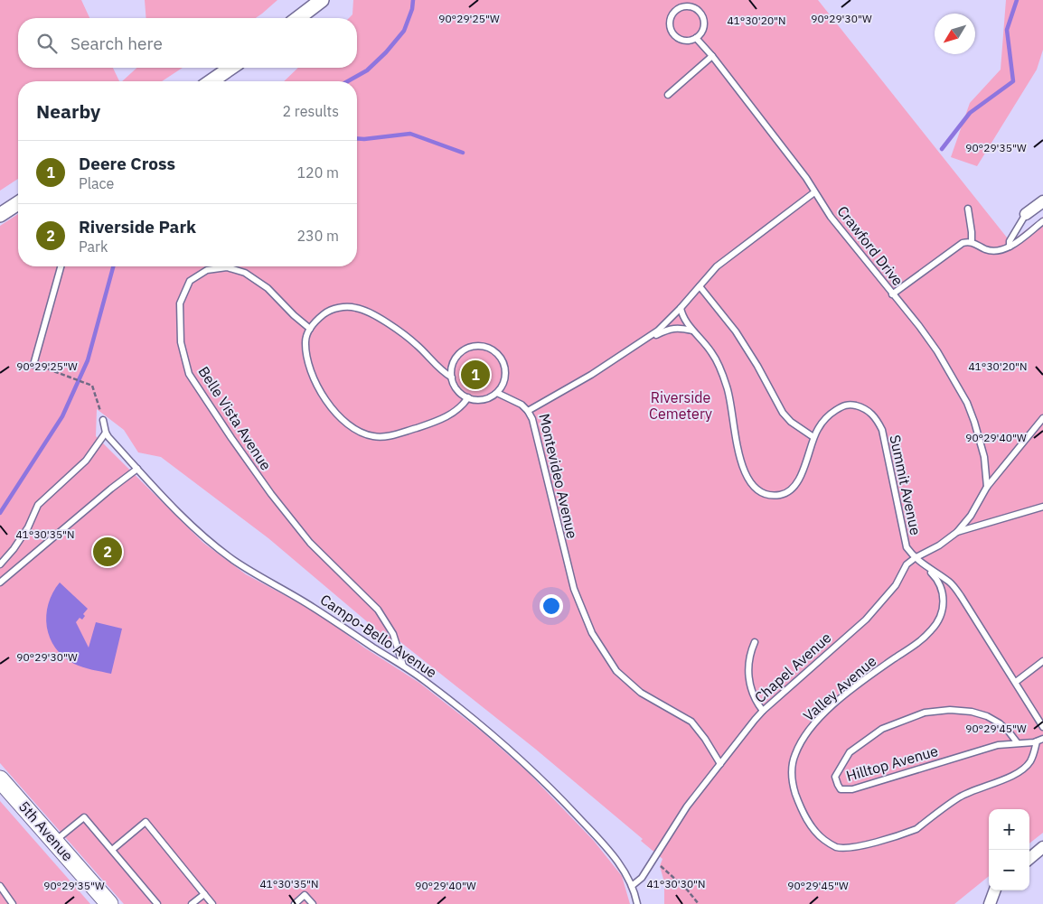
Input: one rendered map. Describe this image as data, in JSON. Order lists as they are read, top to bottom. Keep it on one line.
{"streets":{"main road":["5th Avenue"],"lane":["Crawford Drive","Belle Vista Avenue","Montevideo Avenue","Summit Avenue","Campo-Bello Avenue","Chapel Avenue","Valley Avenue","Hilltop Avenue"]},"crossings":[["Crawford Drive","Montevideo Avenue"],["Crawford Drive","Chapel Avenue"],["Belle Vista Avenue","Campo-Bello Avenue"],["Montevideo Avenue","Summit Avenue"],["Montevideo Avenue","Chapel Avenue"],["Summit Avenue","Chapel Avenue"],["Summit Avenue","Valley Avenue"],["Campo-Bello Avenue","Chapel Avenue"],["Valley Avenue","Hilltop Avenue"]],"parks":["Riverside Cemetery"],"north":"bottom left","page":{"search":"Search here","heading":["Nearby","2 results"],"list":[{"mark":"1","name":"Deere Cross","note":"Place","value":"120 m"},{"mark":"2","name":"Riverside Park","note":"Park","value":"230 m"}],"pins":["1","2"],"map_buttons":["+","−"]},"coordinates":["90°29'25\"W","90°29'30\"W","41°30'20\"N","90°29'35\"W","90°29'40\"W","41°30'35\"N","90°29'45\"W","41°30'30\"N"]}
